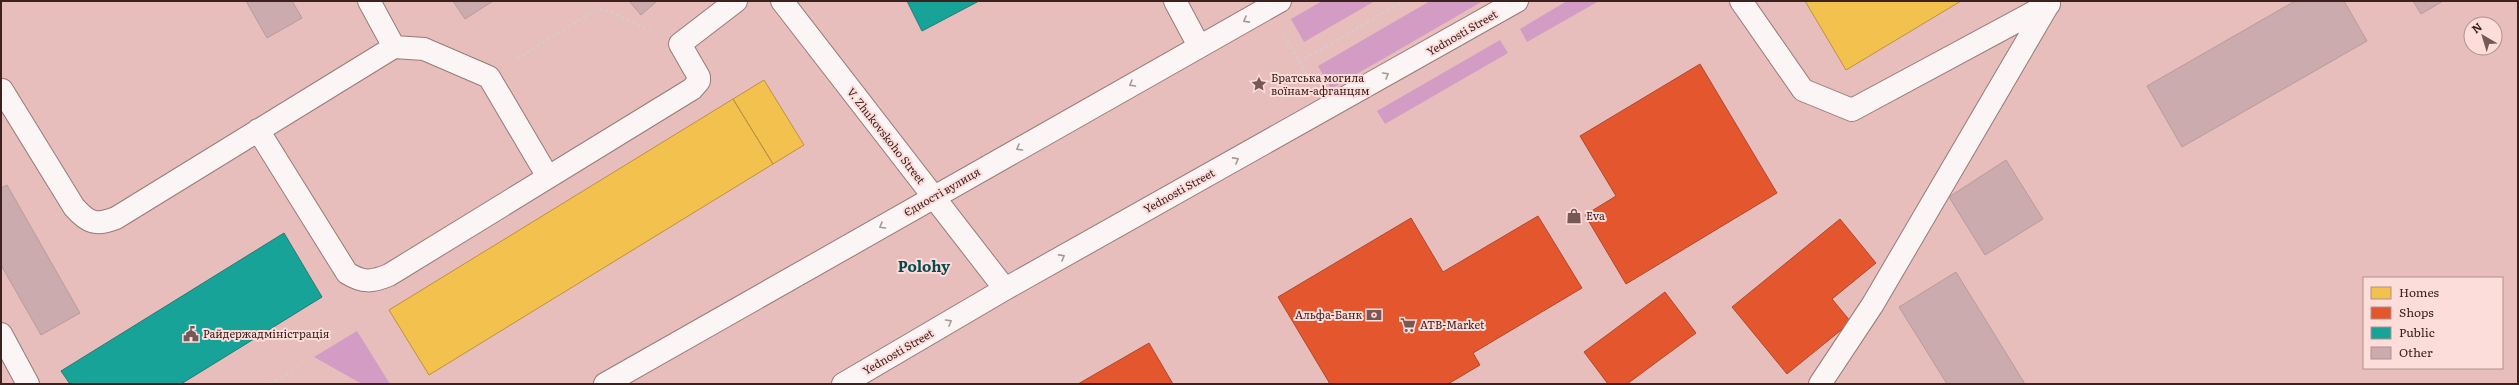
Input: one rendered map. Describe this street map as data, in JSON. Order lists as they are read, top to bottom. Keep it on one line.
{"streets":{"street":["Yednosti Street","V. Zhukovskoho Street","Єдності вулиця"]},"crossings":[["Yednosti Street","V. Zhukovskoho Street"],["V. Zhukovskoho Street","Єдності вулиця"]],"one_way":["Yednosti Street","Єдності вулиця"],"districts":["Polohy"],"places":{"place":["Братська могила воїнам-афганцям"],"shop":["Eva"],"bank":["Альфа-Банк"],"supermarket":["ATB-Market"],"public building":["Райдержадміністрація"]},"legend":["Homes","Shops","Public","Other"],"north":"top left"}
